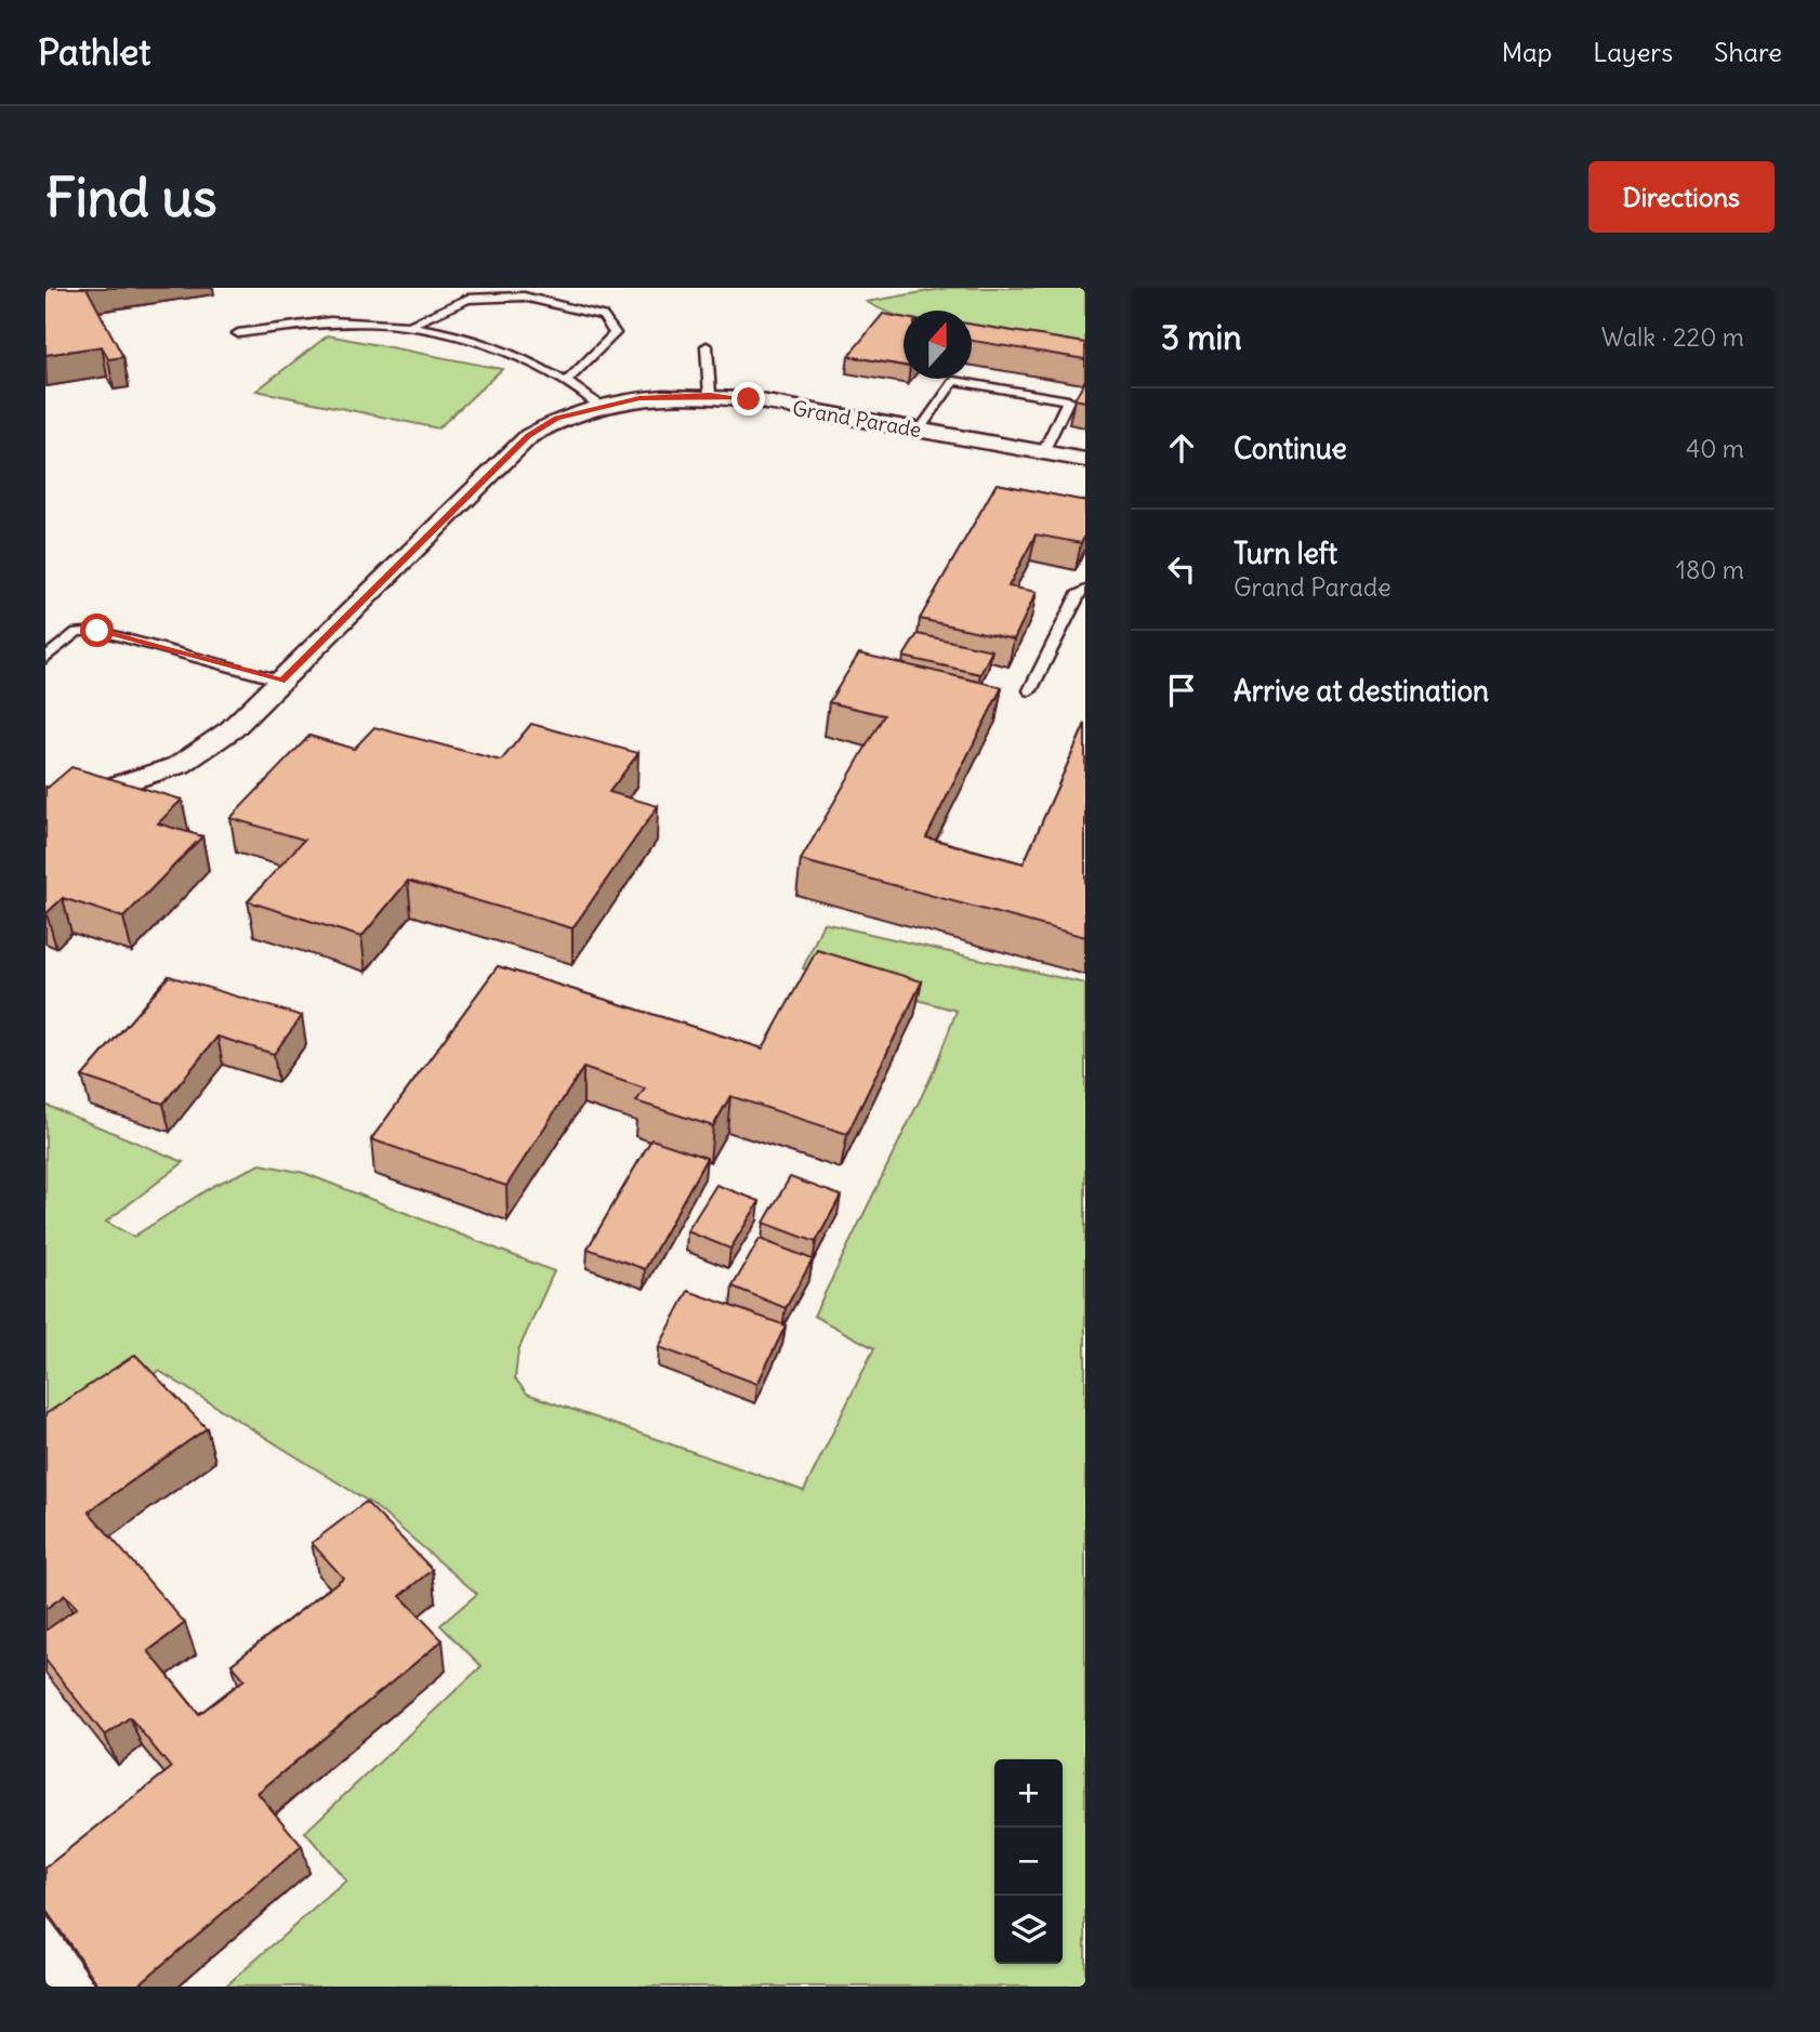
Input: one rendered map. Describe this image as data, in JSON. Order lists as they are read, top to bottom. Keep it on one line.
{"streets":{"street":["Grand Parade"]},"north":"top","page":{"header":"Pathlet","nav":["Map","Layers","Share"],"buttons":"Directions","title":"Find us","heading":["3 min","Walk · 220 m"],"list":[["Continue","40 m"],["Turn left","Grand Parade","180 m"],"Arrive at destination"],"map_buttons":["+","−"]}}
